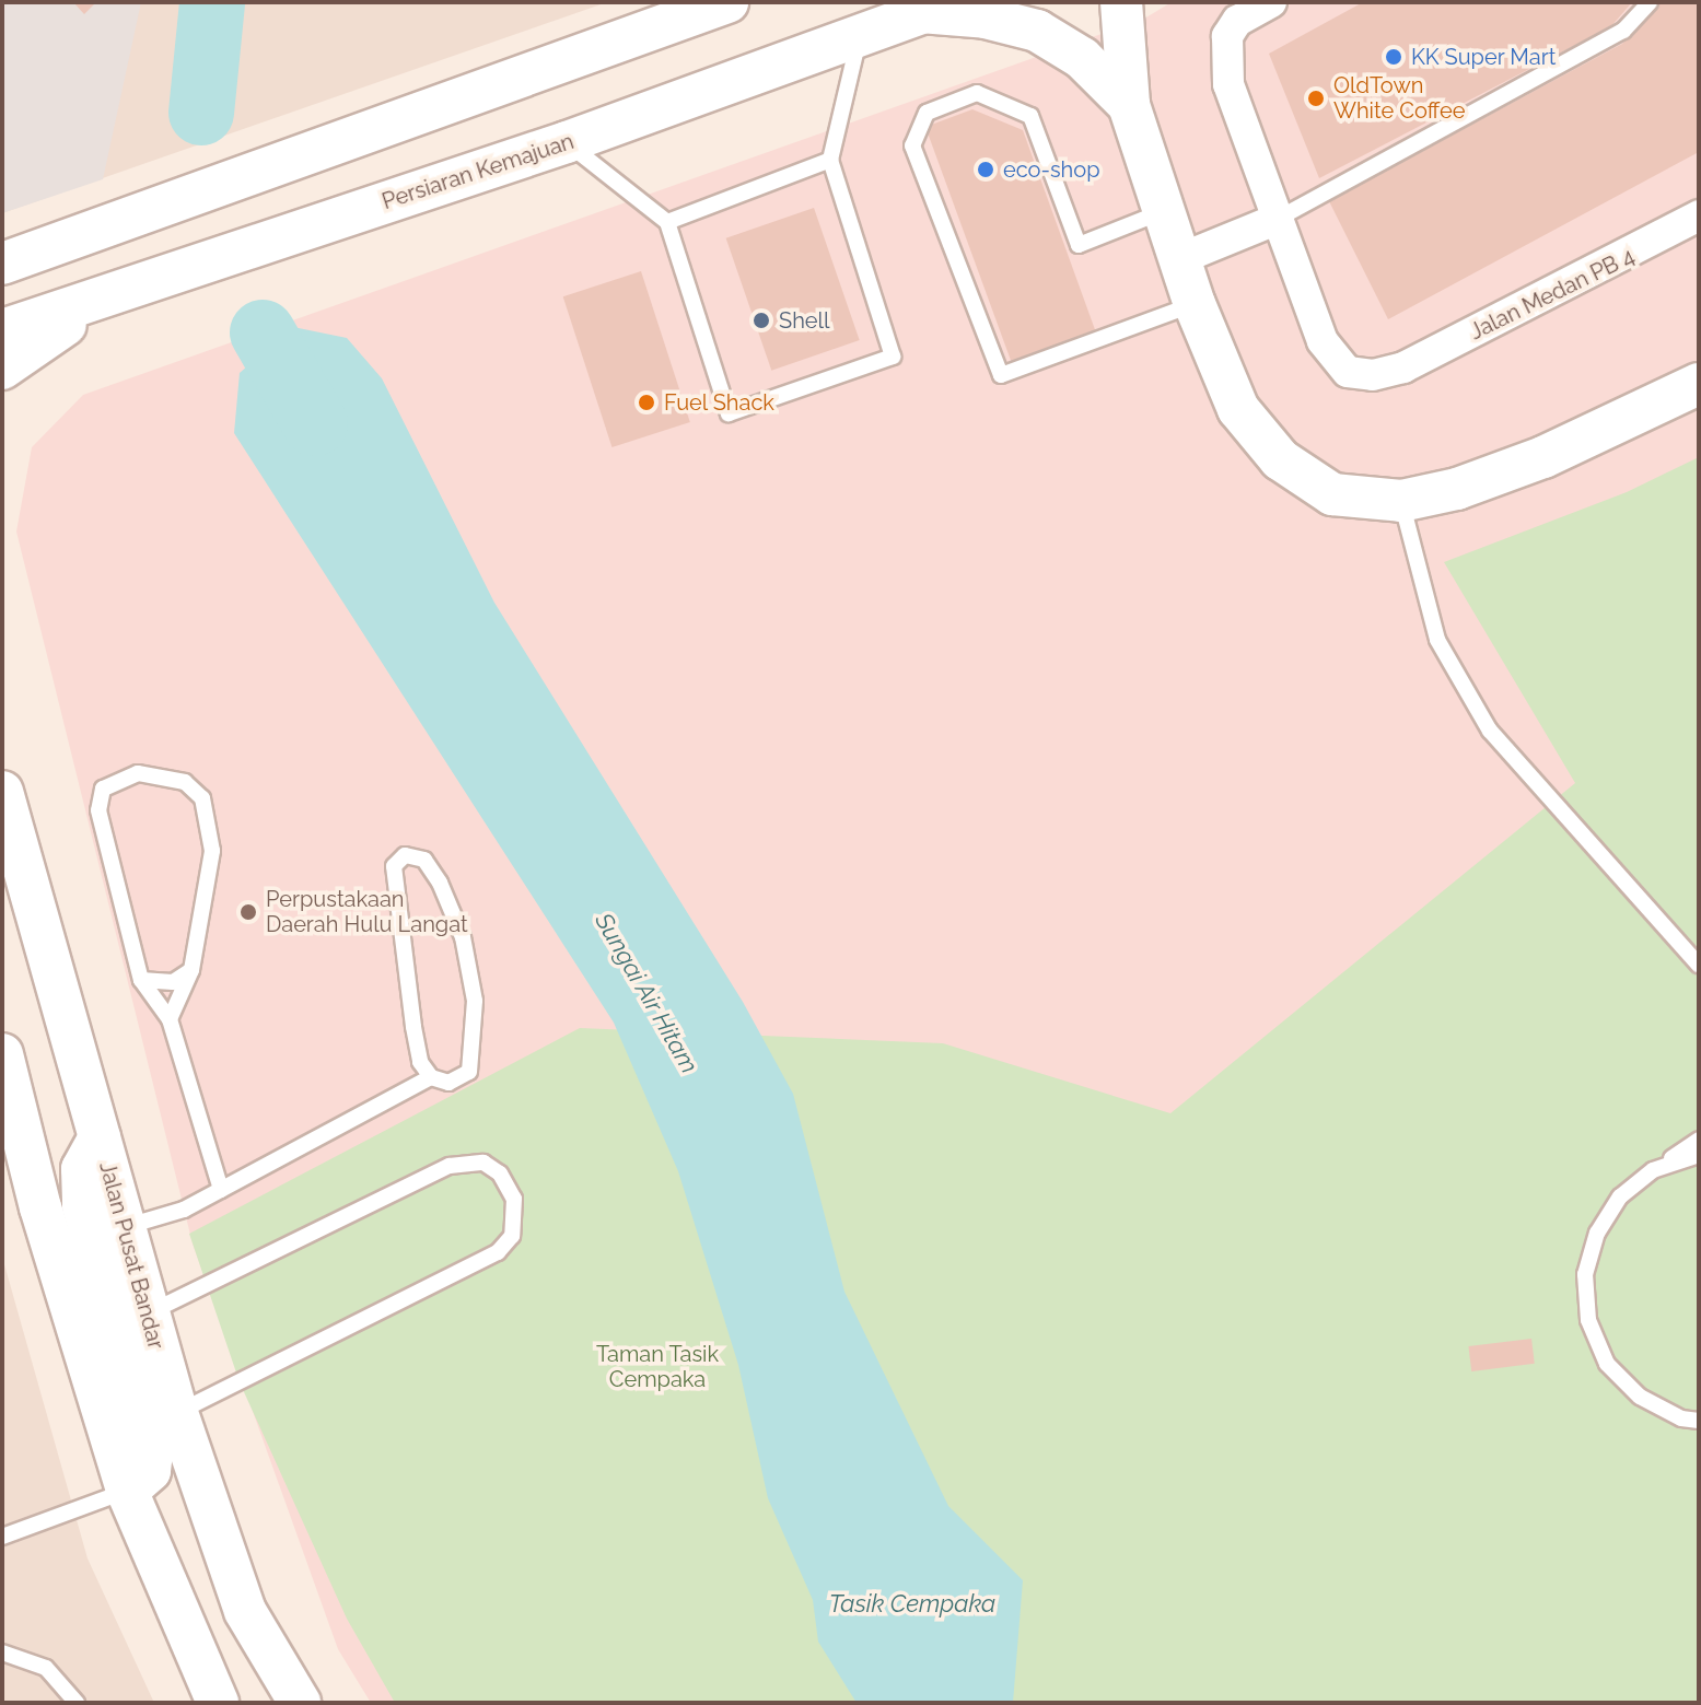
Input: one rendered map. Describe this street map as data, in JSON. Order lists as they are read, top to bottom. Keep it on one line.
{"streets":{"main road":["Persiaran Kemajuan","Jalan Pusat Bandar"],"street":["Jalan Medan PB 4"]},"water":["Sungai Air Hitam","Tasik Cempaka"],"parks":["Taman Tasik Cempaka"],"places":["KK Super Mart","OldTown White Coffee","eco-shop","Shell","Fuel Shack","Perpustakaan Daerah Hulu Langat"]}
